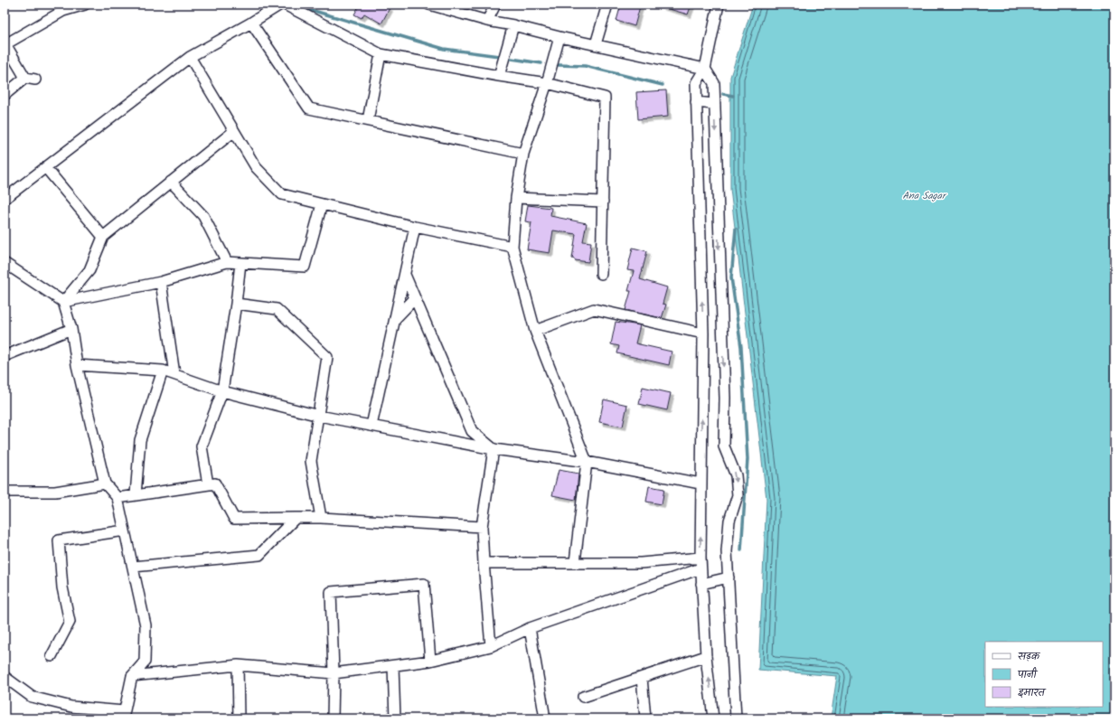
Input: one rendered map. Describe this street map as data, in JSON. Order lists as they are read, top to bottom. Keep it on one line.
{"water":["Ana Sagar"],"legend":["सड़क","पानी","इमारत"]}
